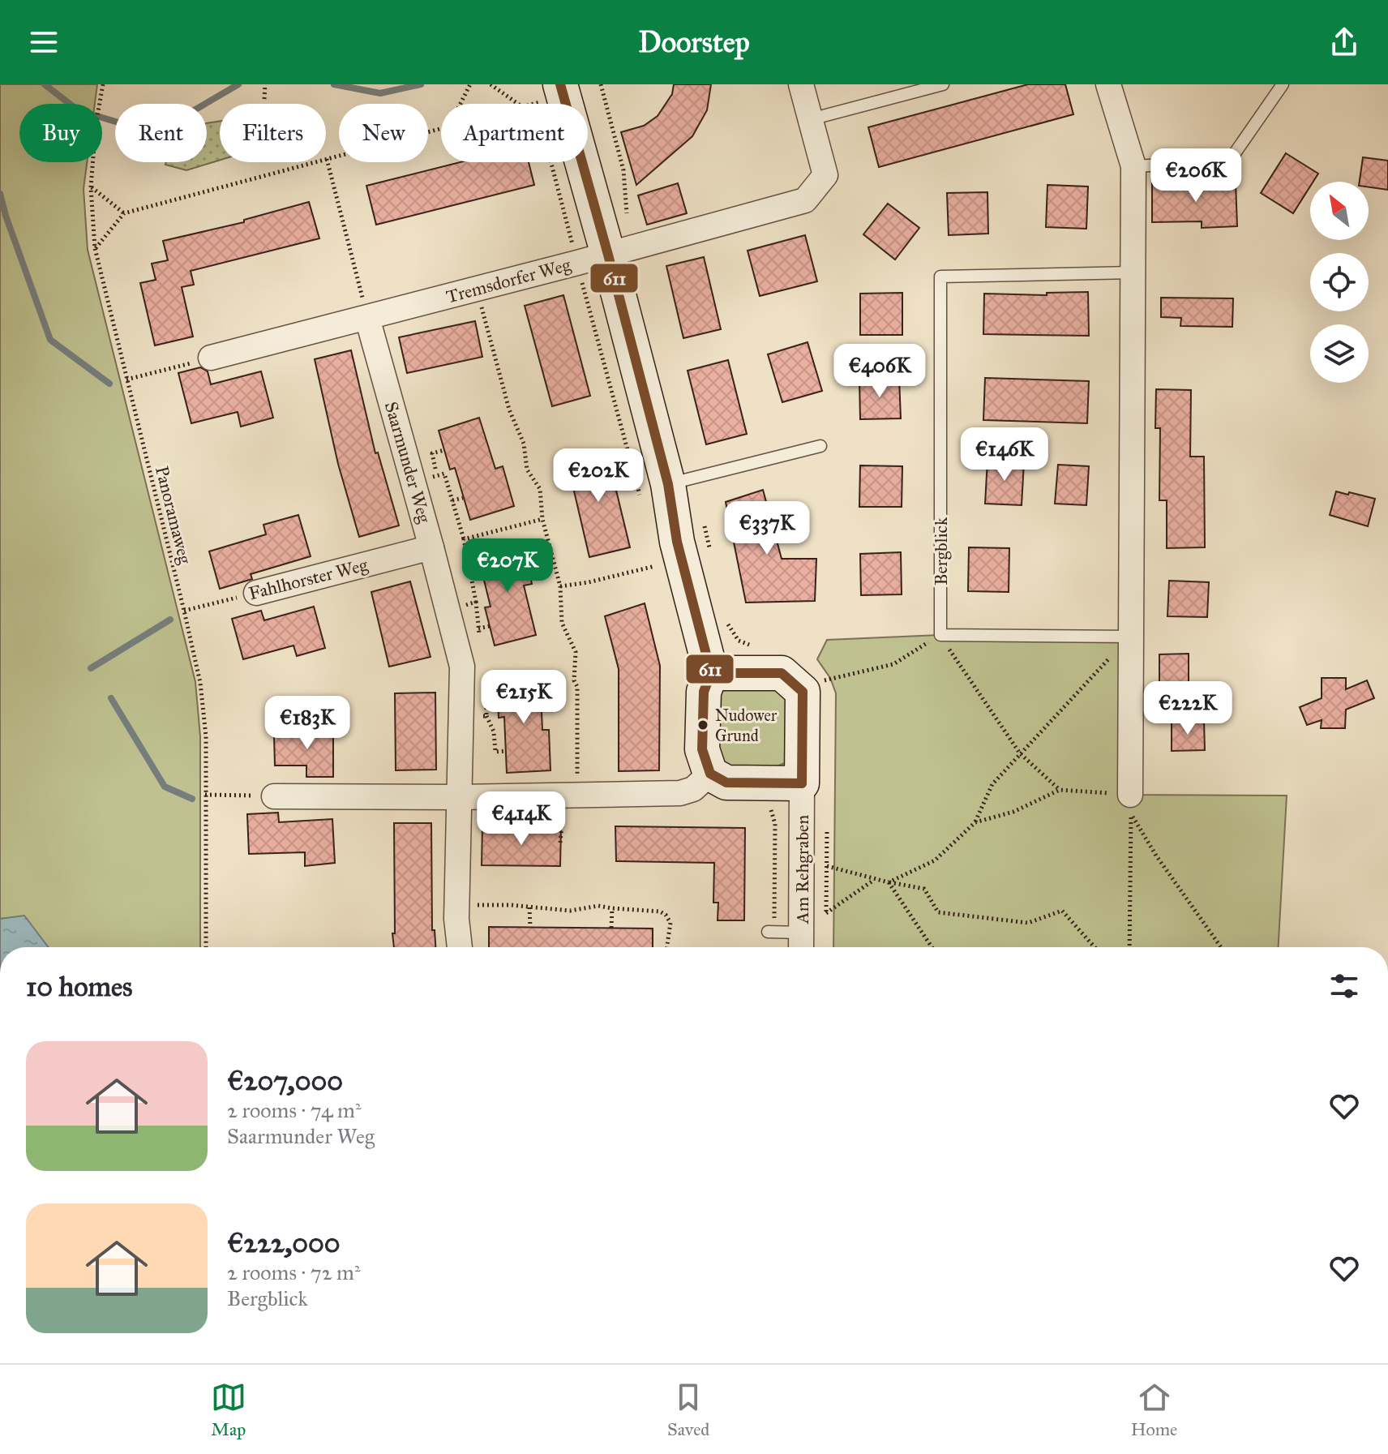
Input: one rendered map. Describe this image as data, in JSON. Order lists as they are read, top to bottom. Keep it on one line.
{"streets":{"street":["Tremsdorfer Weg","Saarmunder Weg","Fahlhorster Weg","Am Rehgraben"],"lane":["Bergblick"],"path":["Panoramaweg"]},"crossings":[["Tremsdorfer Weg","Saarmunder Weg"],["Saarmunder Weg","Fahlhorster Weg"],["Panoramaweg","Fahlhorster Weg"]],"places":["Nudower Grund"],"lines":["transit line 611"],"north":"top left","page":{"header":"Doorstep","chip":["Buy","Rent","Filters","New","Apartment"],"price":["€206K","€406K","€146K","€202K","€337K","€207K","€215K","€222K","€183K","€414K"],"heading":"10 homes","list":[{"name":"€207,000","note":"2 rooms · 74 m² · Saarmunder Weg"},{"name":"€222,000","note":"2 rooms · 72 m² · Bergblick"}],"tabs":["Map","Saved","Home"]}}
